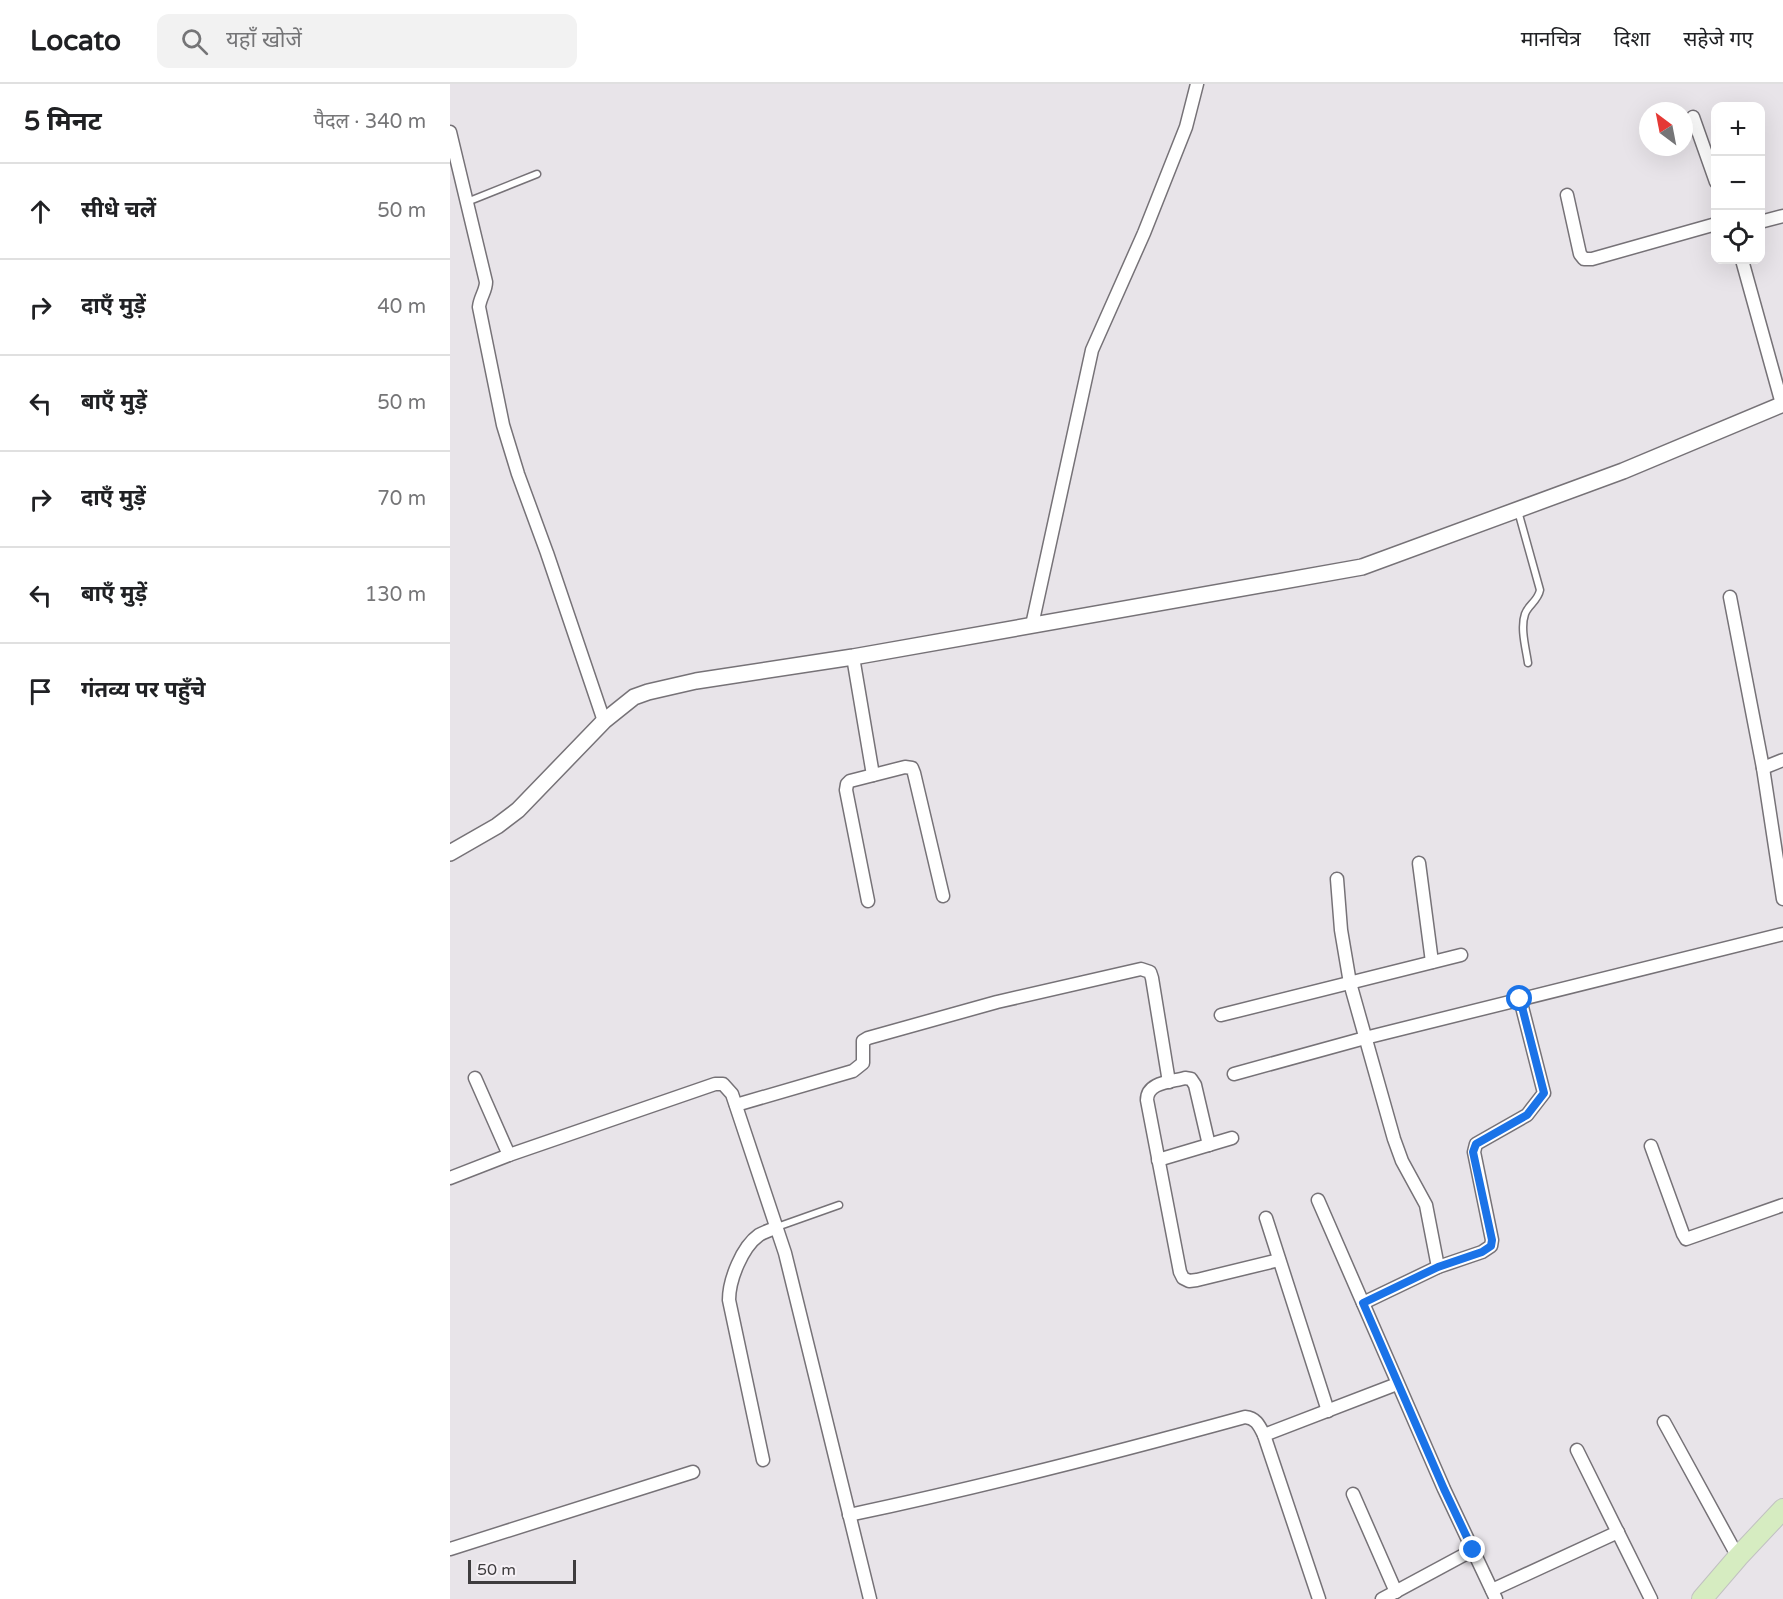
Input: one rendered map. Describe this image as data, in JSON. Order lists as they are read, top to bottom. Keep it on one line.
{"scale_bar":"50 m","north":"top left","page":{"header":"Locato","search":"यहाँ खोजें","nav":["मानचित्र","दिशा","सहेजे गए"],"heading":["5 मिनट","पैदल · 340 m"],"map_buttons":["+","−"],"list":[["सीधे चलें","50 m"],["दाएँ मुड़ें","40 m"],["बाएँ मुड़ें","50 m"],["दाएँ मुड़ें","70 m"],["बाएँ मुड़ें","130 m"],"गंतव्य पर पहुँचे"],"scale":"50 m"}}
